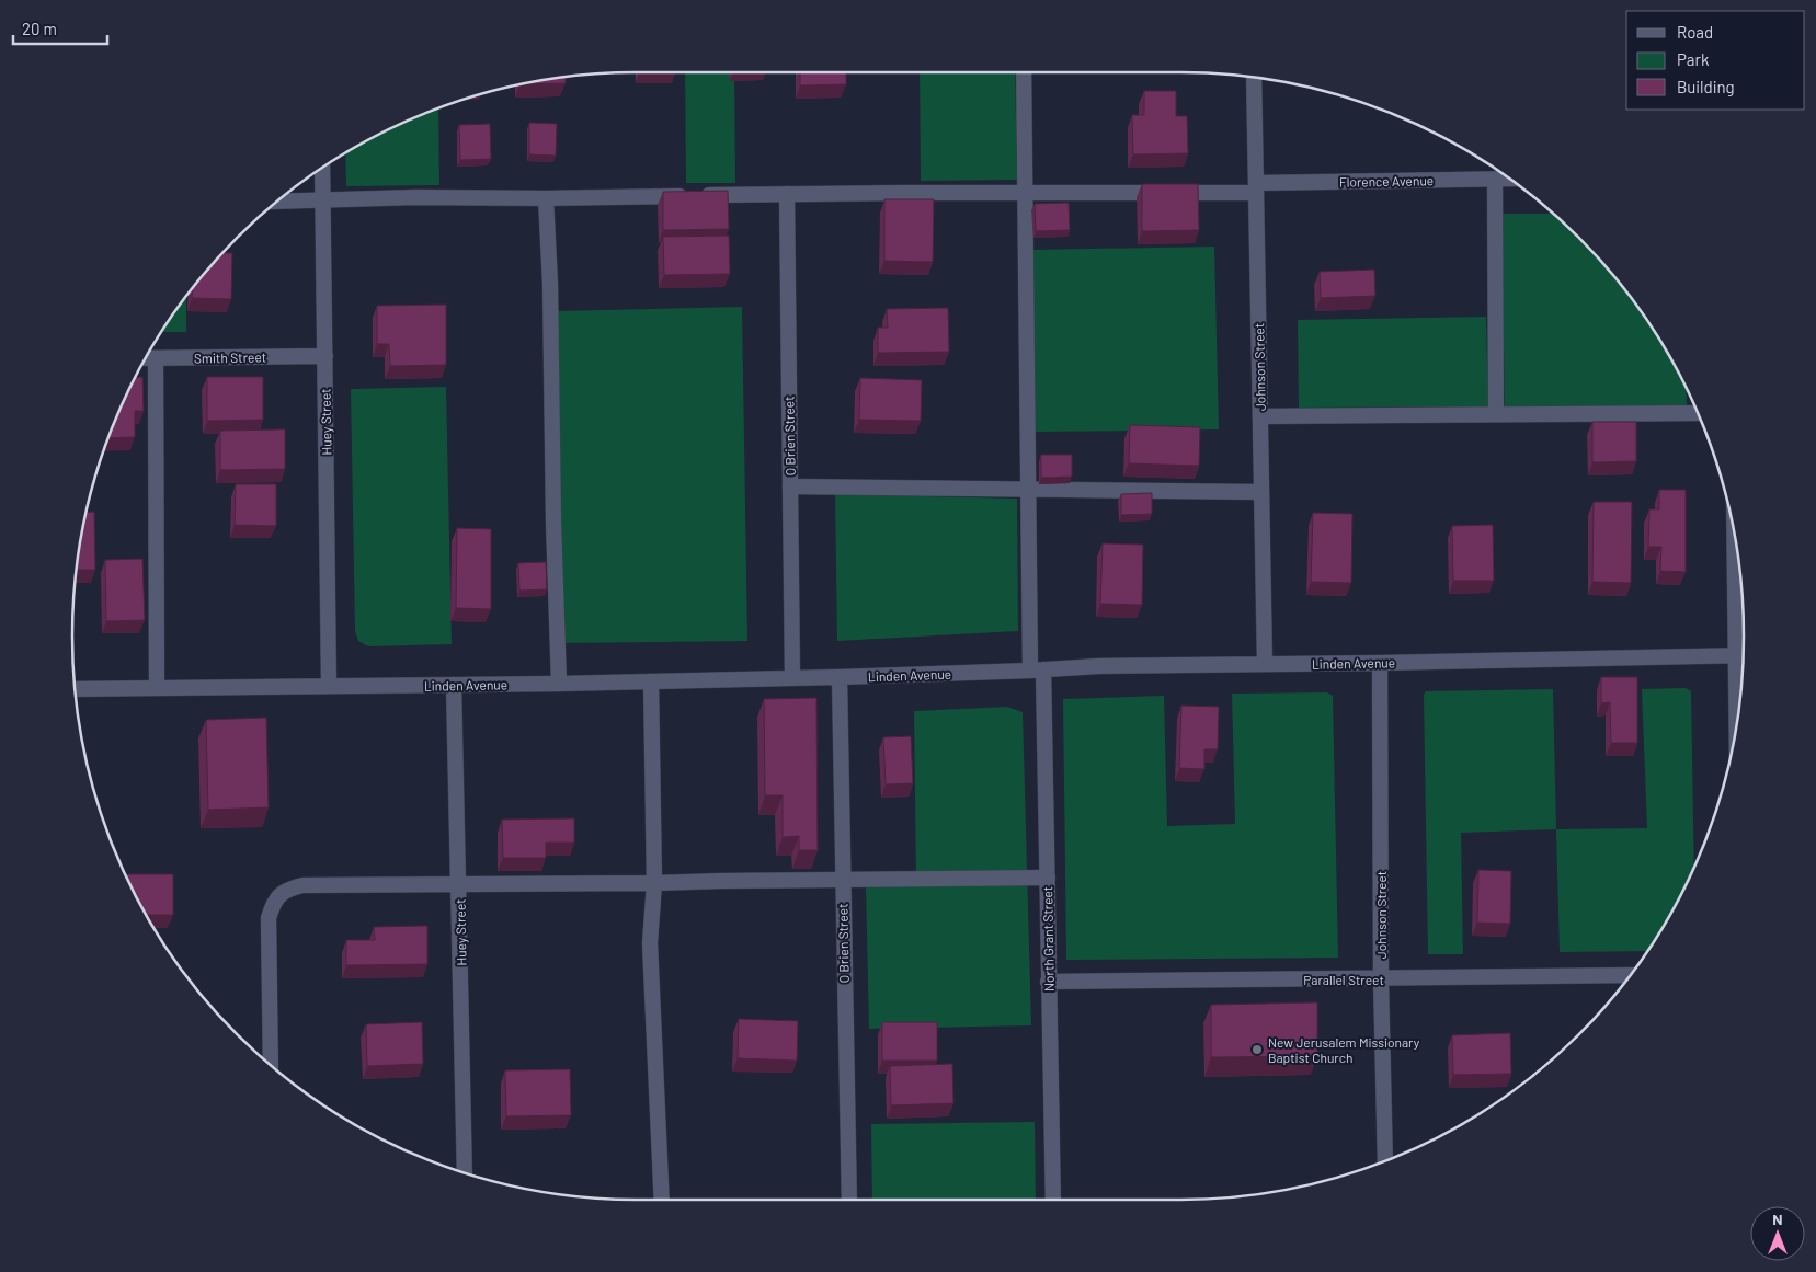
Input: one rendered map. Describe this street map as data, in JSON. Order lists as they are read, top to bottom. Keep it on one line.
{"streets":{"street":["Florence Avenue","Smith Street","Johnson Street","Huey Street","O Brien Street","Linden Avenue","North Grant Street","Parallel Street"]},"crossings":[["Florence Avenue","Johnson Street"],["Florence Avenue","Huey Street"],["Florence Avenue","O Brien Street"],["Florence Avenue","North Grant Street"],["Smith Street","Huey Street"],["Johnson Street","Linden Avenue"],["Johnson Street","Parallel Street"],["Huey Street","Linden Avenue"],["O Brien Street","Linden Avenue"],["Linden Avenue","North Grant Street"],["North Grant Street","Parallel Street"]],"places":["New Jerusalem Missionary Baptist Church"],"legend":["Road","Park","Building"],"scale_bar":"20 m","north":"top"}
